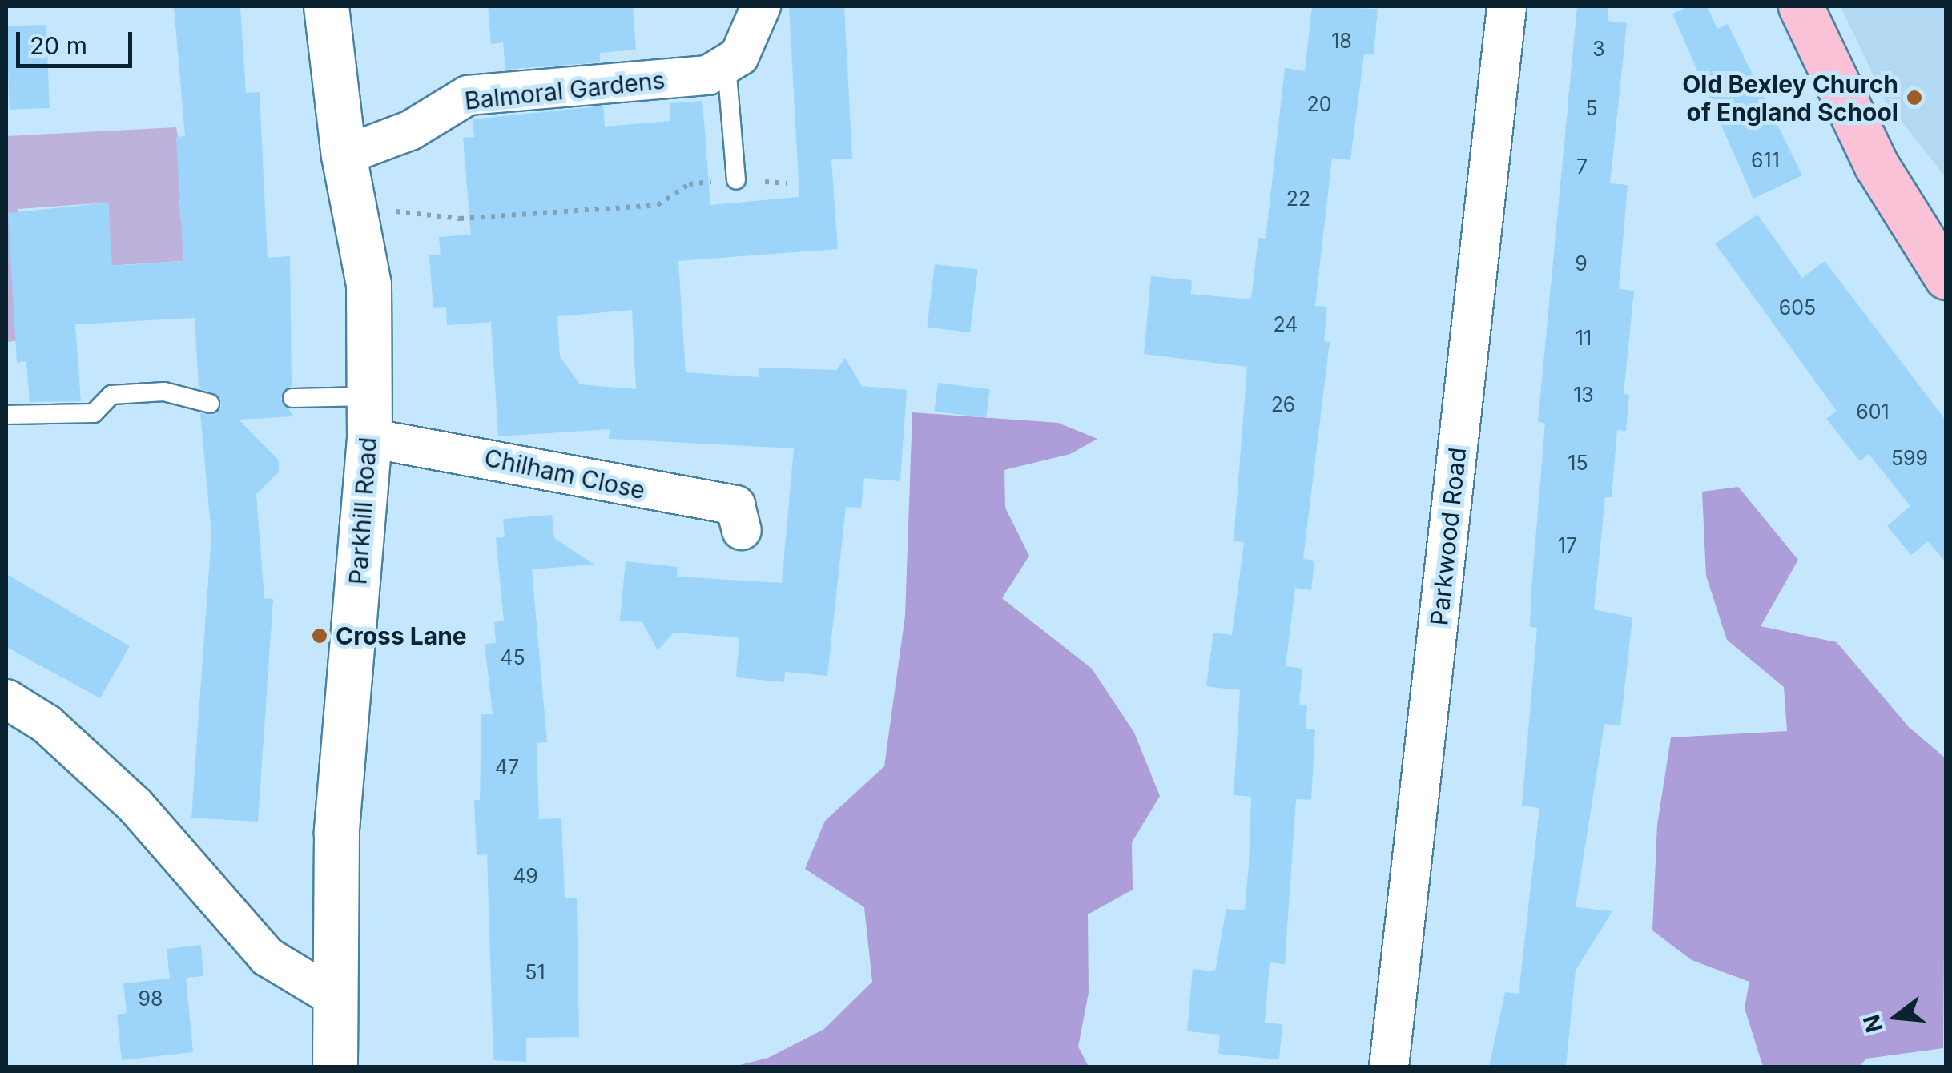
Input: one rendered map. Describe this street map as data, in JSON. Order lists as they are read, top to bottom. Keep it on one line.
{"streets":{"main road":["Parkhill Road"],"street":["Balmoral Gardens","Chilham Close","Parkwood Road"]},"crossings":[["Balmoral Gardens","Parkhill Road"],["Chilham Close","Parkhill Road"]],"places":["Old Bexley Church of England School","Cross Lane"],"house_numbers":["18","3","20","5","611","7","22","9","605","24","11","13","26","601","599","15","17","45","47","49","51","98"],"scale_bar":"20 m","north":"left"}
